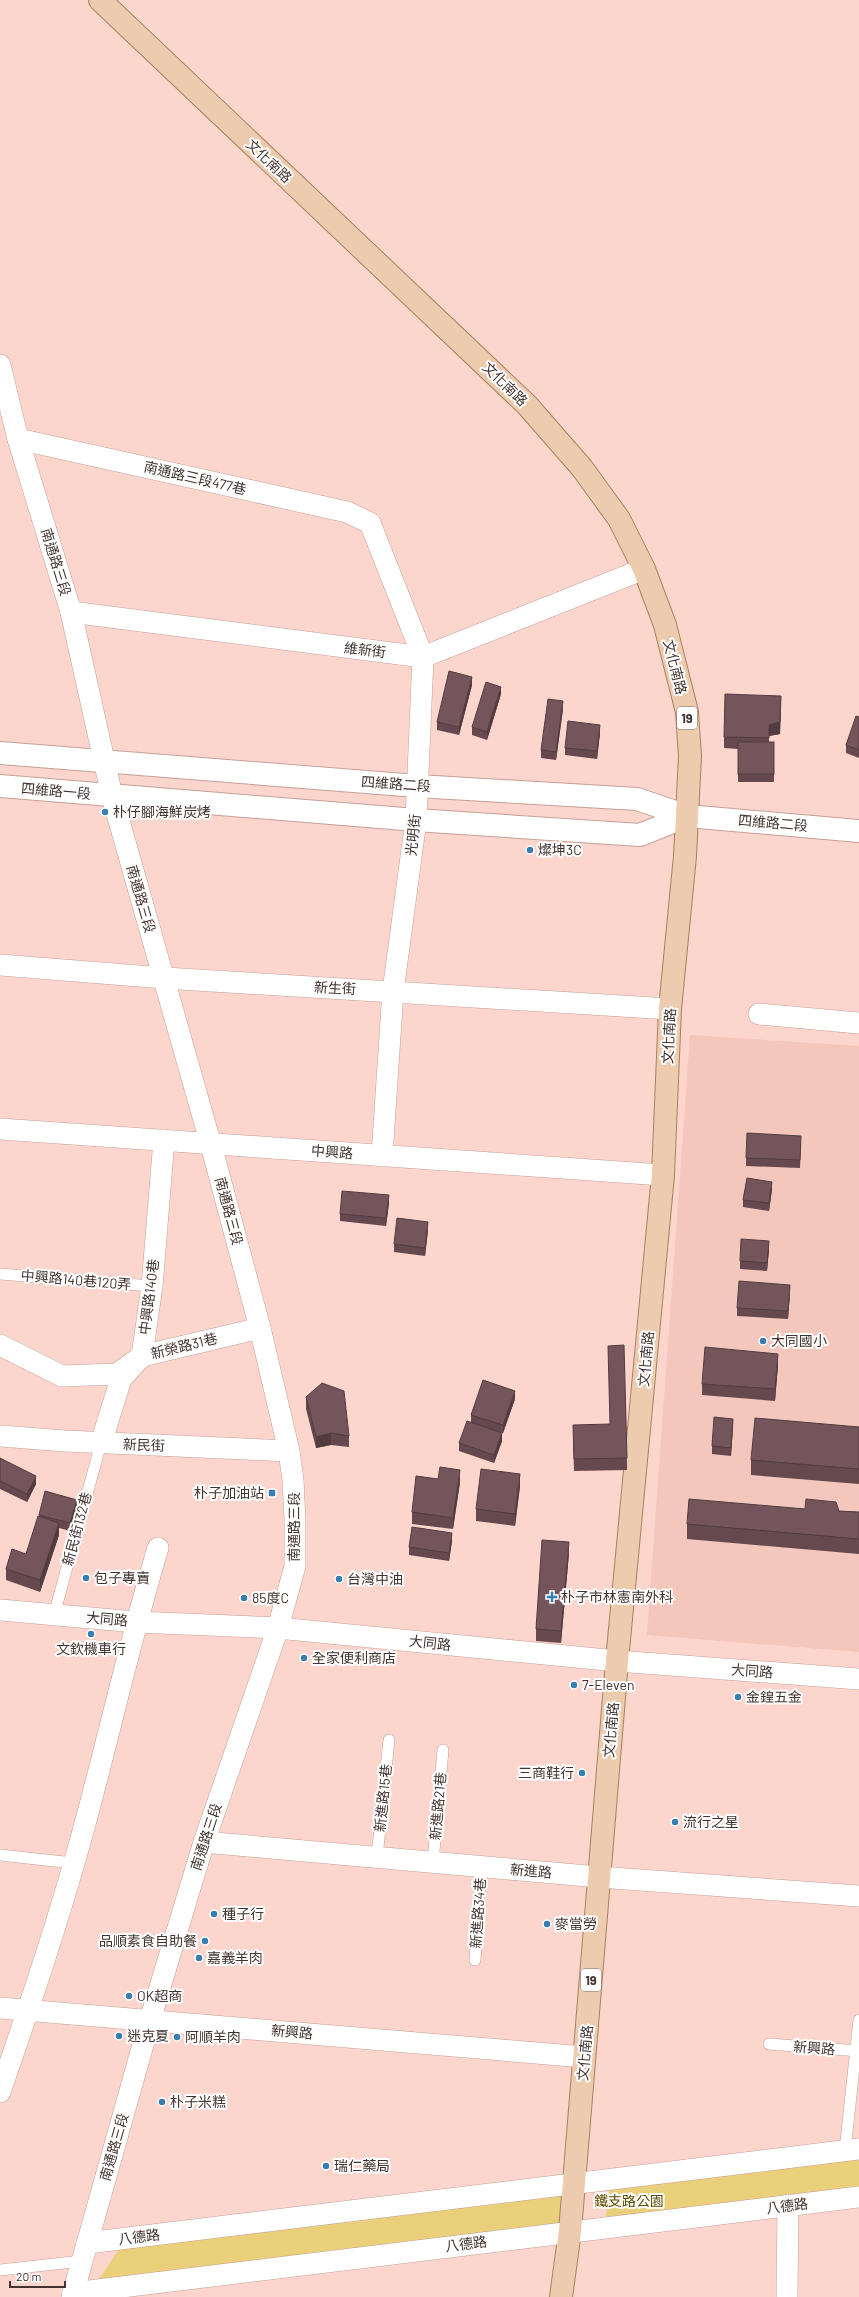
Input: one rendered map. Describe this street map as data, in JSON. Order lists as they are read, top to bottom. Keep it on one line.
{"streets":{"main road":["文化南路","19"],"street":["南通路三段477巷","南通路三段","維新街","四維路二段","四維路一段","光明街","新生街","中興路","中興路140巷","新榮路31巷","新民街","大同路","新進路","新興路","八德路"],"lane":["中興路140巷120弄","新民街132巷","新進路15巷","新進路21巷","新進路34巷"]},"crossings":[["文化南路","維新街"],["文化南路","四維路二段"],["文化南路","新生街"],["文化南路","中興路"],["文化南路","大同路"],["文化南路","新進路"],["文化南路","新興路"],["文化南路","八德路"],["南通路三段477巷","南通路三段"],["南通路三段477巷","光明街"],["南通路三段","維新街"],["南通路三段","四維路二段"],["南通路三段","四維路一段"],["南通路三段","新生街"],["南通路三段","中興路"],["南通路三段","新榮路31巷"],["南通路三段","新民街"],["南通路三段","大同路"],["南通路三段","新進路"],["南通路三段","新興路"],["南通路三段","八德路"],["維新街","光明街"],["四維路二段","四維路一段"],["四維路二段","光明街"],["光明街","新生街"],["光明街","中興路"],["中興路","中興路140巷"],["中興路140巷120弄","中興路140巷"],["中興路140巷","新榮路31巷"],["新民街","新民街132巷"],["新民街132巷","大同路"],["新進路15巷","新進路"],["新進路21巷","新進路"],["新進路","新進路34巷"]],"parks":["鐵支路公園"],"places":{"other":["朴仔腳海鮮炭烤","燦坤3C","大同國小","包子專賣","台灣中油","85度C","文欽機車行","全家便利商店","7-Eleven","金鍠五金","三商鞋行","流行之星","種子行","麥當勞","品順素食自助餐","嘉義羊肉","OK超商","迷克夏","阿順羊肉","朴子米糕","瑞仁藥局"],"transit":["朴子加油站"],"health":["朴子市林憲南外科"]},"scale_bar":"20 m"}
